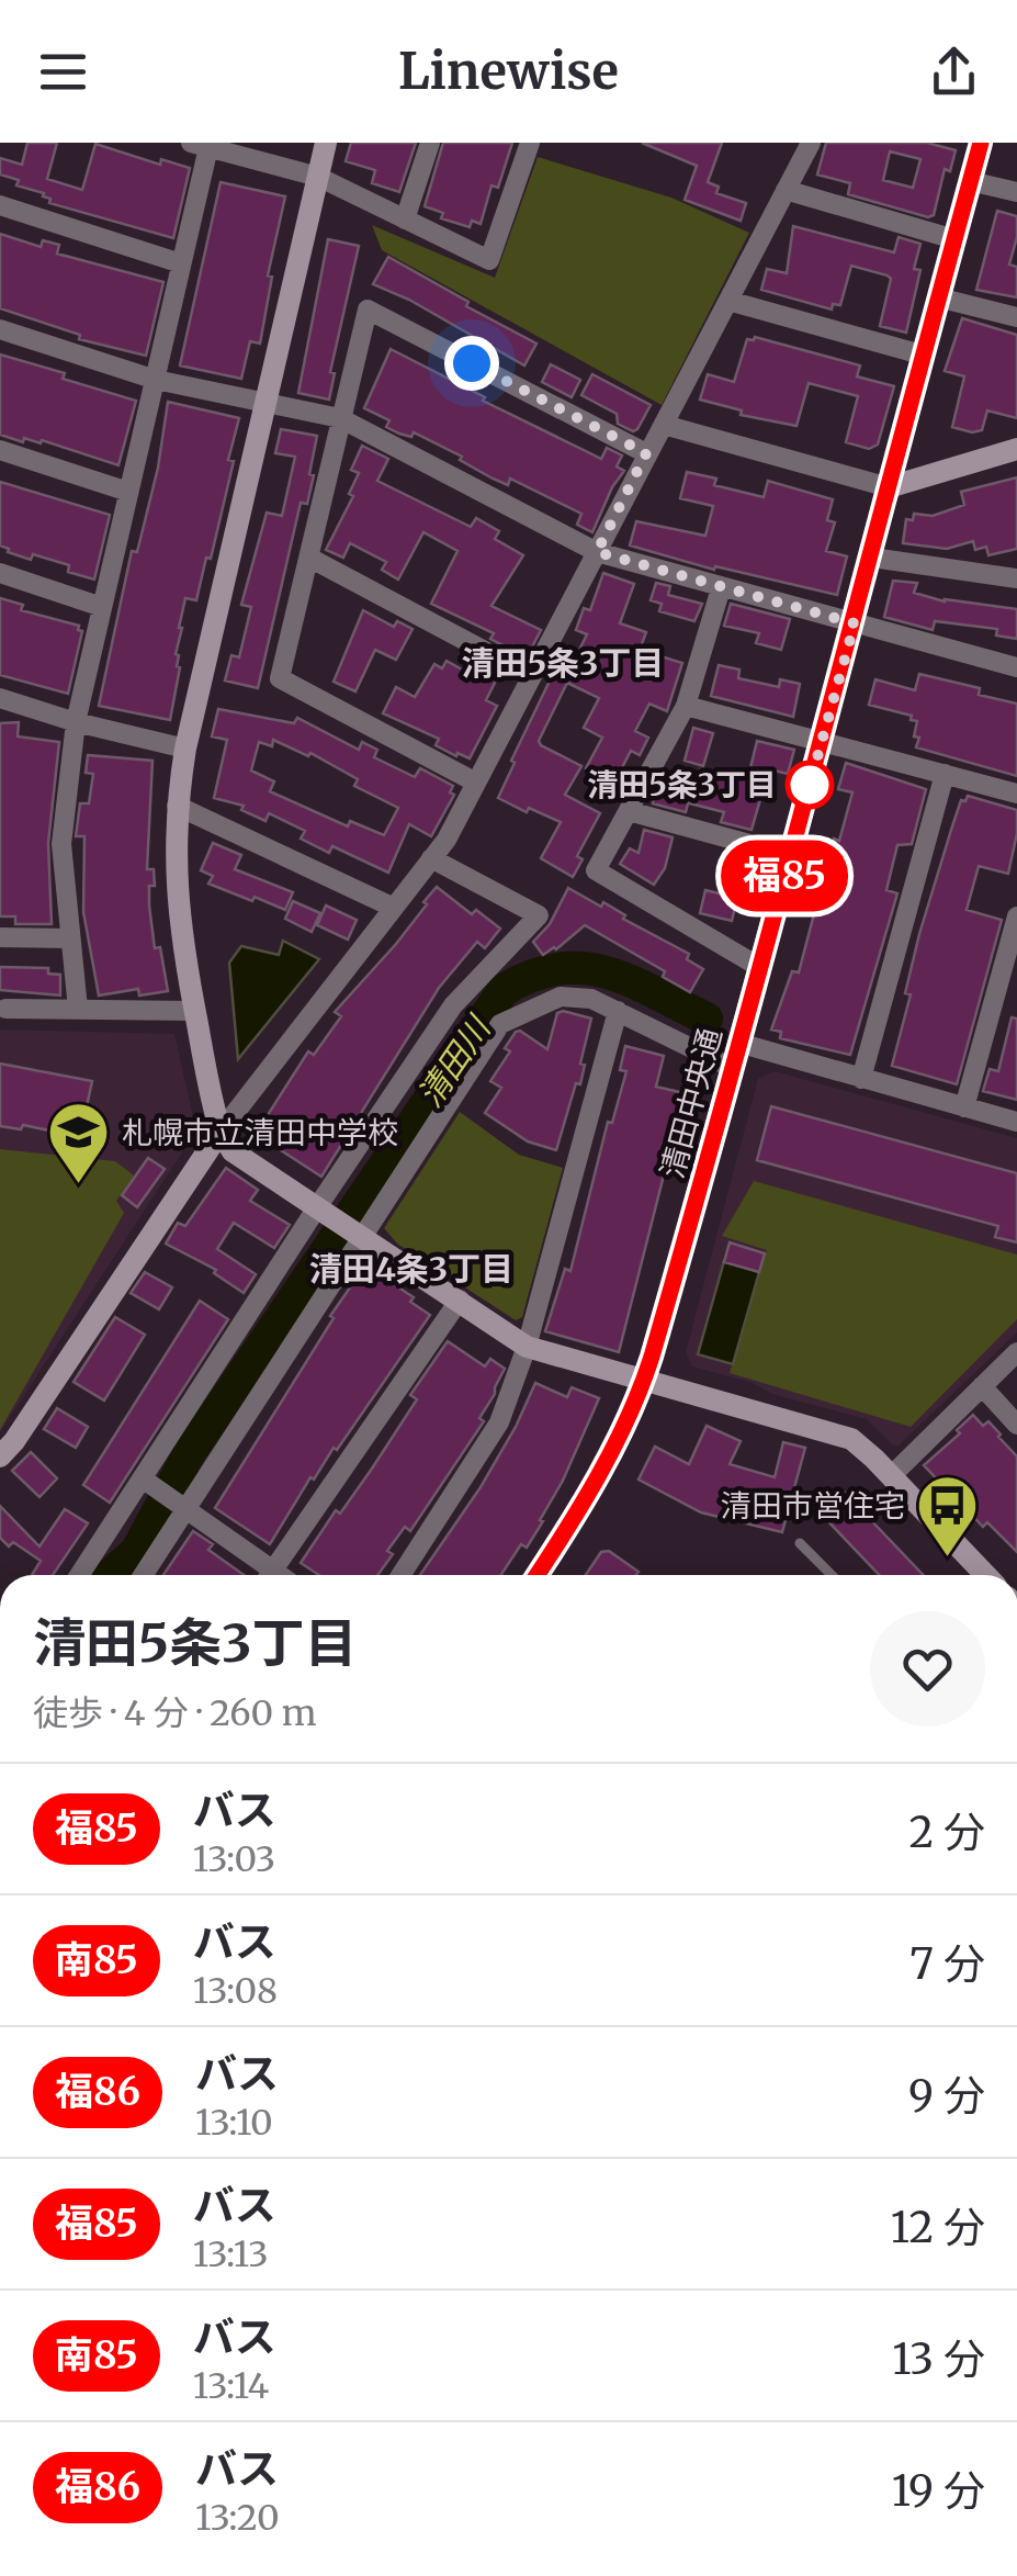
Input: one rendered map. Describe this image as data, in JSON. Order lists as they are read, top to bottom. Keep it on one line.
{"streets":{"street":["清田中央通"]},"districts":["清田5条3丁目","清田4条3丁目"],"water":["清田川"],"places":{"other":["清田5条3丁目"],"school or university":["札幌市立清田中学校"],"bus stop":["清田市営住宅"]},"lines":["bus line 福85"],"page":{"header":"Linewise","on_map":"福85","heading":["清田5条3丁目","徒歩 · 4 分 · 260 m"],"list":[{"mark":"福85","name":"バス","note":"13:03","value":"2 分"},{"mark":"南85","name":"バス","note":"13:08","value":"7 分"},{"mark":"福86","name":"バス","note":"13:10","value":"9 分"},{"mark":"福85","name":"バス","note":"13:13","value":"12 分"},{"mark":"南85","name":"バス","note":"13:14","value":"13 分"},{"mark":"福86","name":"バス","note":"13:20","value":"19 分"}]}}
